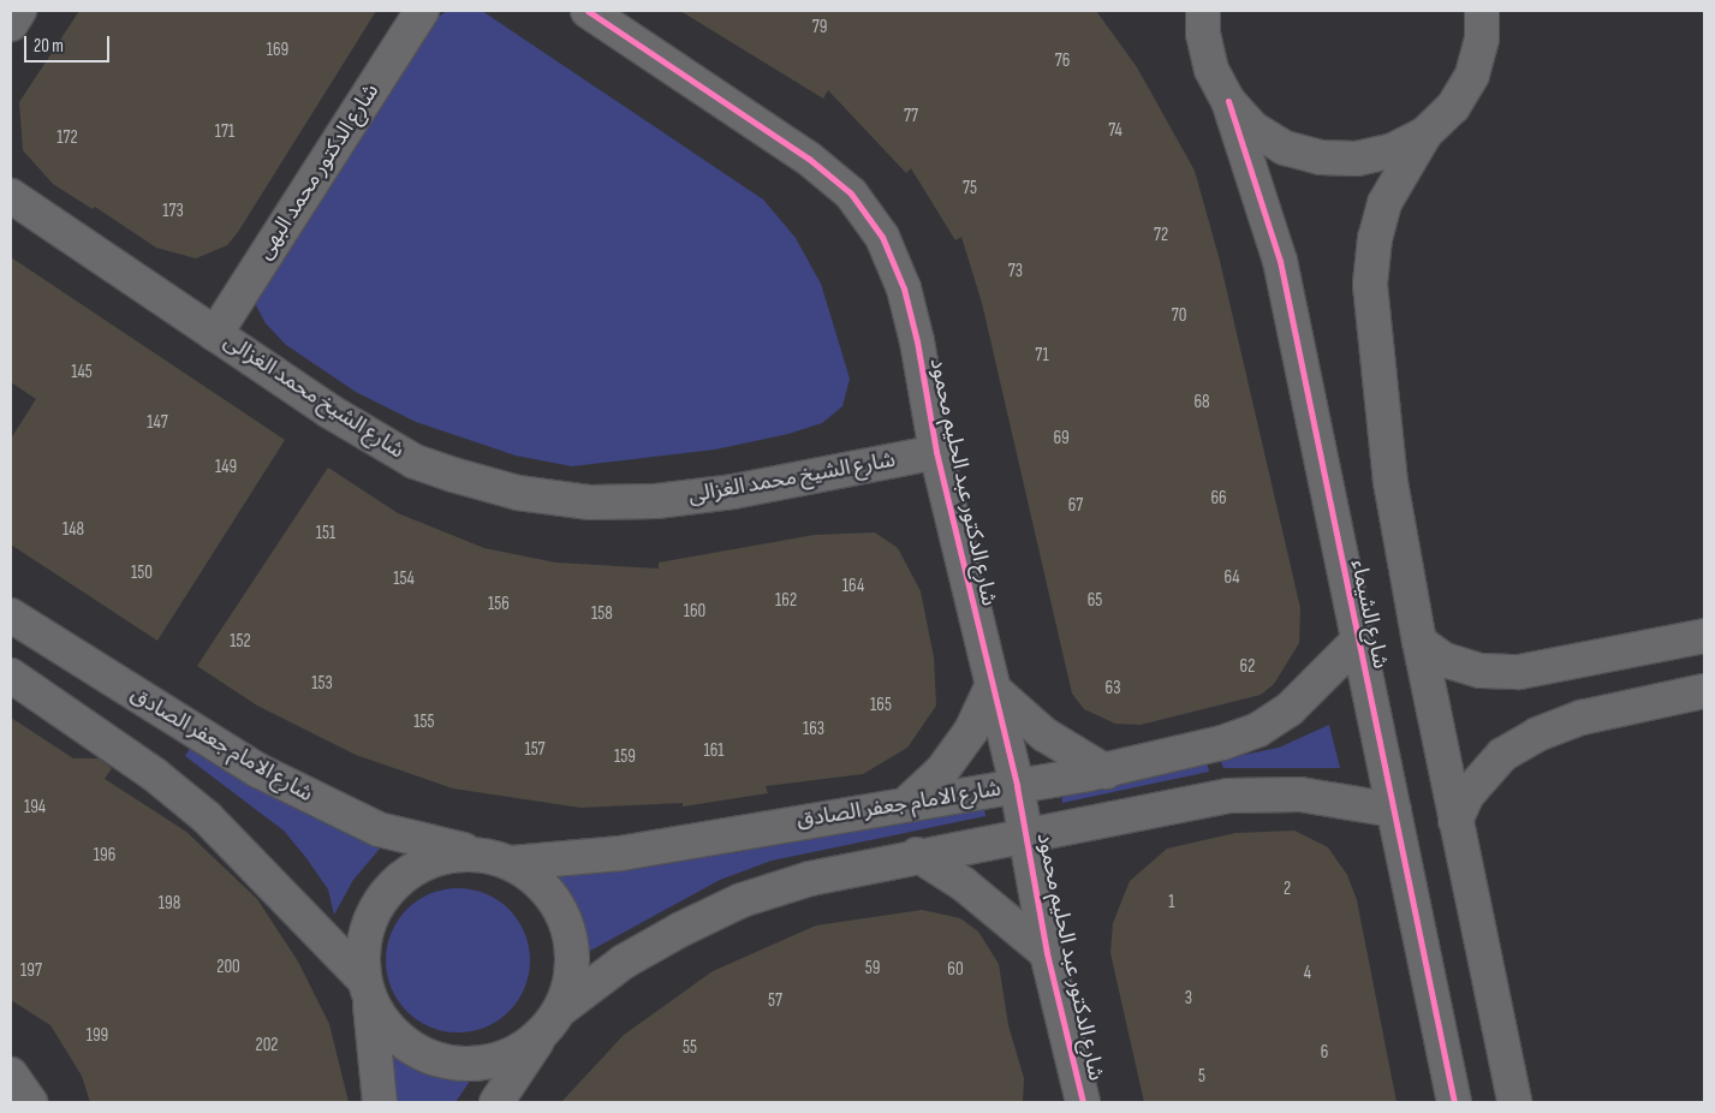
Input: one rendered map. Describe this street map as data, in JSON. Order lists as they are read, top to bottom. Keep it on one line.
{"streets":{"street":["شارع الدكتور محمد البهى","شارع الشيخ محمد الغزالى","شارع الدكتور عبد الحليم محمود","شارع الشيماء","شارع الامام جعفر الصادق"]},"crossings":[["شارع الدكتور محمد البهى","شارع الشيخ محمد الغزالى"],["شارع الشيخ محمد الغزالى","شارع الدكتور عبد الحليم محمود"],["شارع الدكتور عبد الحليم محمود","شارع الامام جعفر الصادق"],["شارع الشيماء","شارع الامام جعفر الصادق"]],"house_numbers":["79","169","76","77","74","171","172","75","173","72","73","70","71","145","68","147","69","149","66","67","148","151","150","64","154","164","162","65","156","160","158","152","62","153","63","165","155","163","157","161","159","194","196","2","1","198","200","59","60","197","4","3","57","199","202","55","6","5"],"scale_bar":"20 m"}
